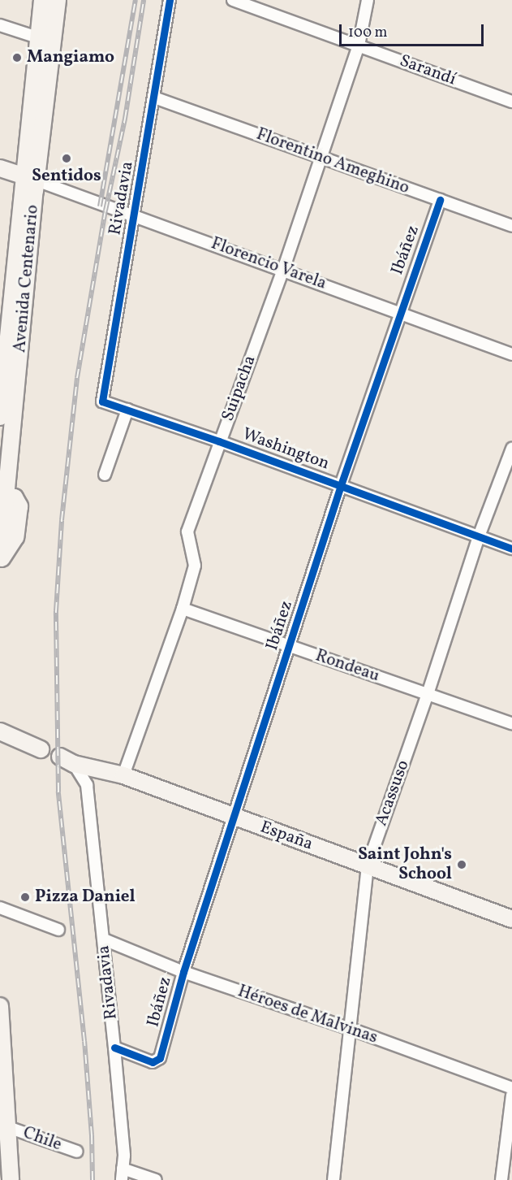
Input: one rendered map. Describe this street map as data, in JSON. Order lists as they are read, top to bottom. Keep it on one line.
{"streets":{"main road":["Avenida Centenario","España"],"street":["Sarandí","Florentino Ameghino","Rivadavia","Ibáñez","Florencio Varela","Suipacha","Washington","Rondeau","Acassuso","Héroes de Malvinas","Chile"]},"crossings":[["Sarandí","Suipacha"],["Florentino Ameghino","Rivadavia"],["Florentino Ameghino","Ibáñez"],["Florentino Ameghino","Suipacha"],["Rivadavia","Ibáñez"],["Rivadavia","Florencio Varela"],["Rivadavia","Washington"],["Rivadavia","España"],["Rivadavia","Héroes de Malvinas"],["Ibáñez","Florencio Varela"],["Ibáñez","Washington"],["Ibáñez","Rondeau"],["Ibáñez","España"],["Ibáñez","Héroes de Malvinas"],["Florencio Varela","Avenida Centenario"],["Florencio Varela","Suipacha"],["Suipacha","Washington"],["Suipacha","Rondeau"],["Suipacha","España"],["Washington","Acassuso"],["Rondeau","Acassuso"],["Acassuso","España"],["Acassuso","Héroes de Malvinas"]],"places":["Mangiamo","Sentidos","Saint John's School","Pizza Daniel"],"scale_bar":"100 m"}
